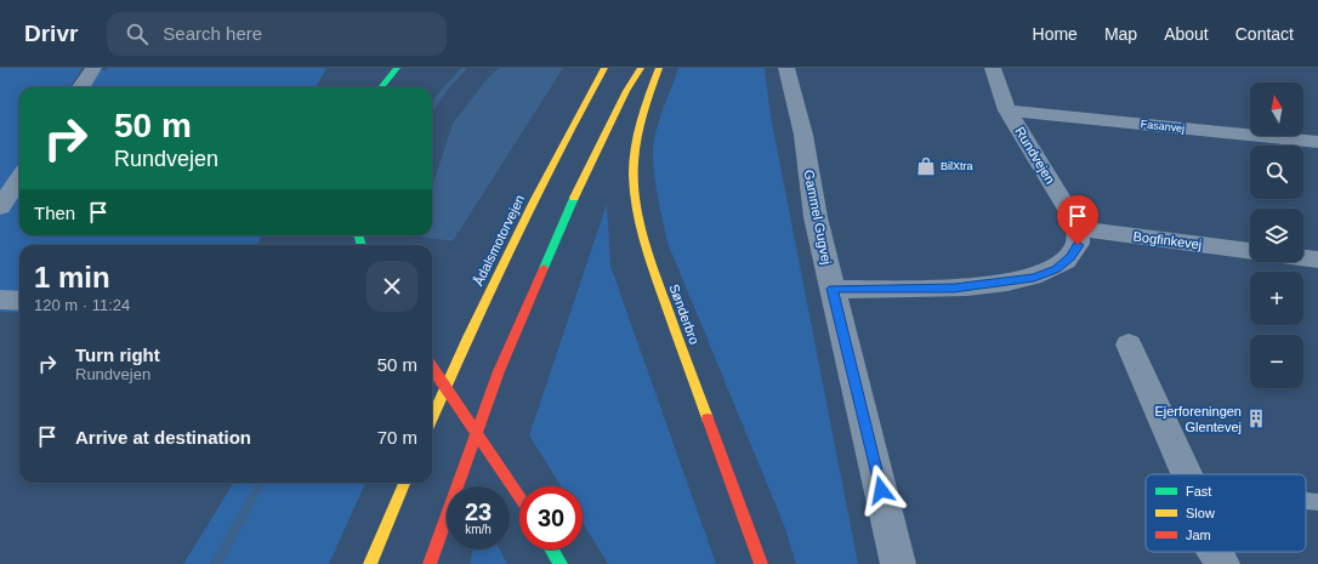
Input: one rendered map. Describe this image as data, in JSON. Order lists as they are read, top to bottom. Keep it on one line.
{"streets":{"main road":["Ådalsmotorvejen","Sønderbro"],"street":["Fasanvej","Rundvejen","Gammel Gugvej","Bogfinkevej"]},"crossings":[["Fasanvej","Rundvejen"],["Rundvejen","Bogfinkevej"]],"places":{"shop":["BilXtra"],"building":["Ejerforeningen Glentevej"]},"legend":["Fast","Slow","Jam"],"north":"top","page":{"header":"Drivr","search":"Search here","nav":["Home","Map","About","Contact"],"map_buttons":["+","−"],"turn":["50 m","Rundvejen"],"then":"Then","heading":["1 min","120 m · 11:24"],"list":[{"name":"Turn right","note":"Rundvejen","value":"50 m"},{"name":"Arrive at destination","value":"70 m"}],"speed":"23 km/h","limit":"30"}}
